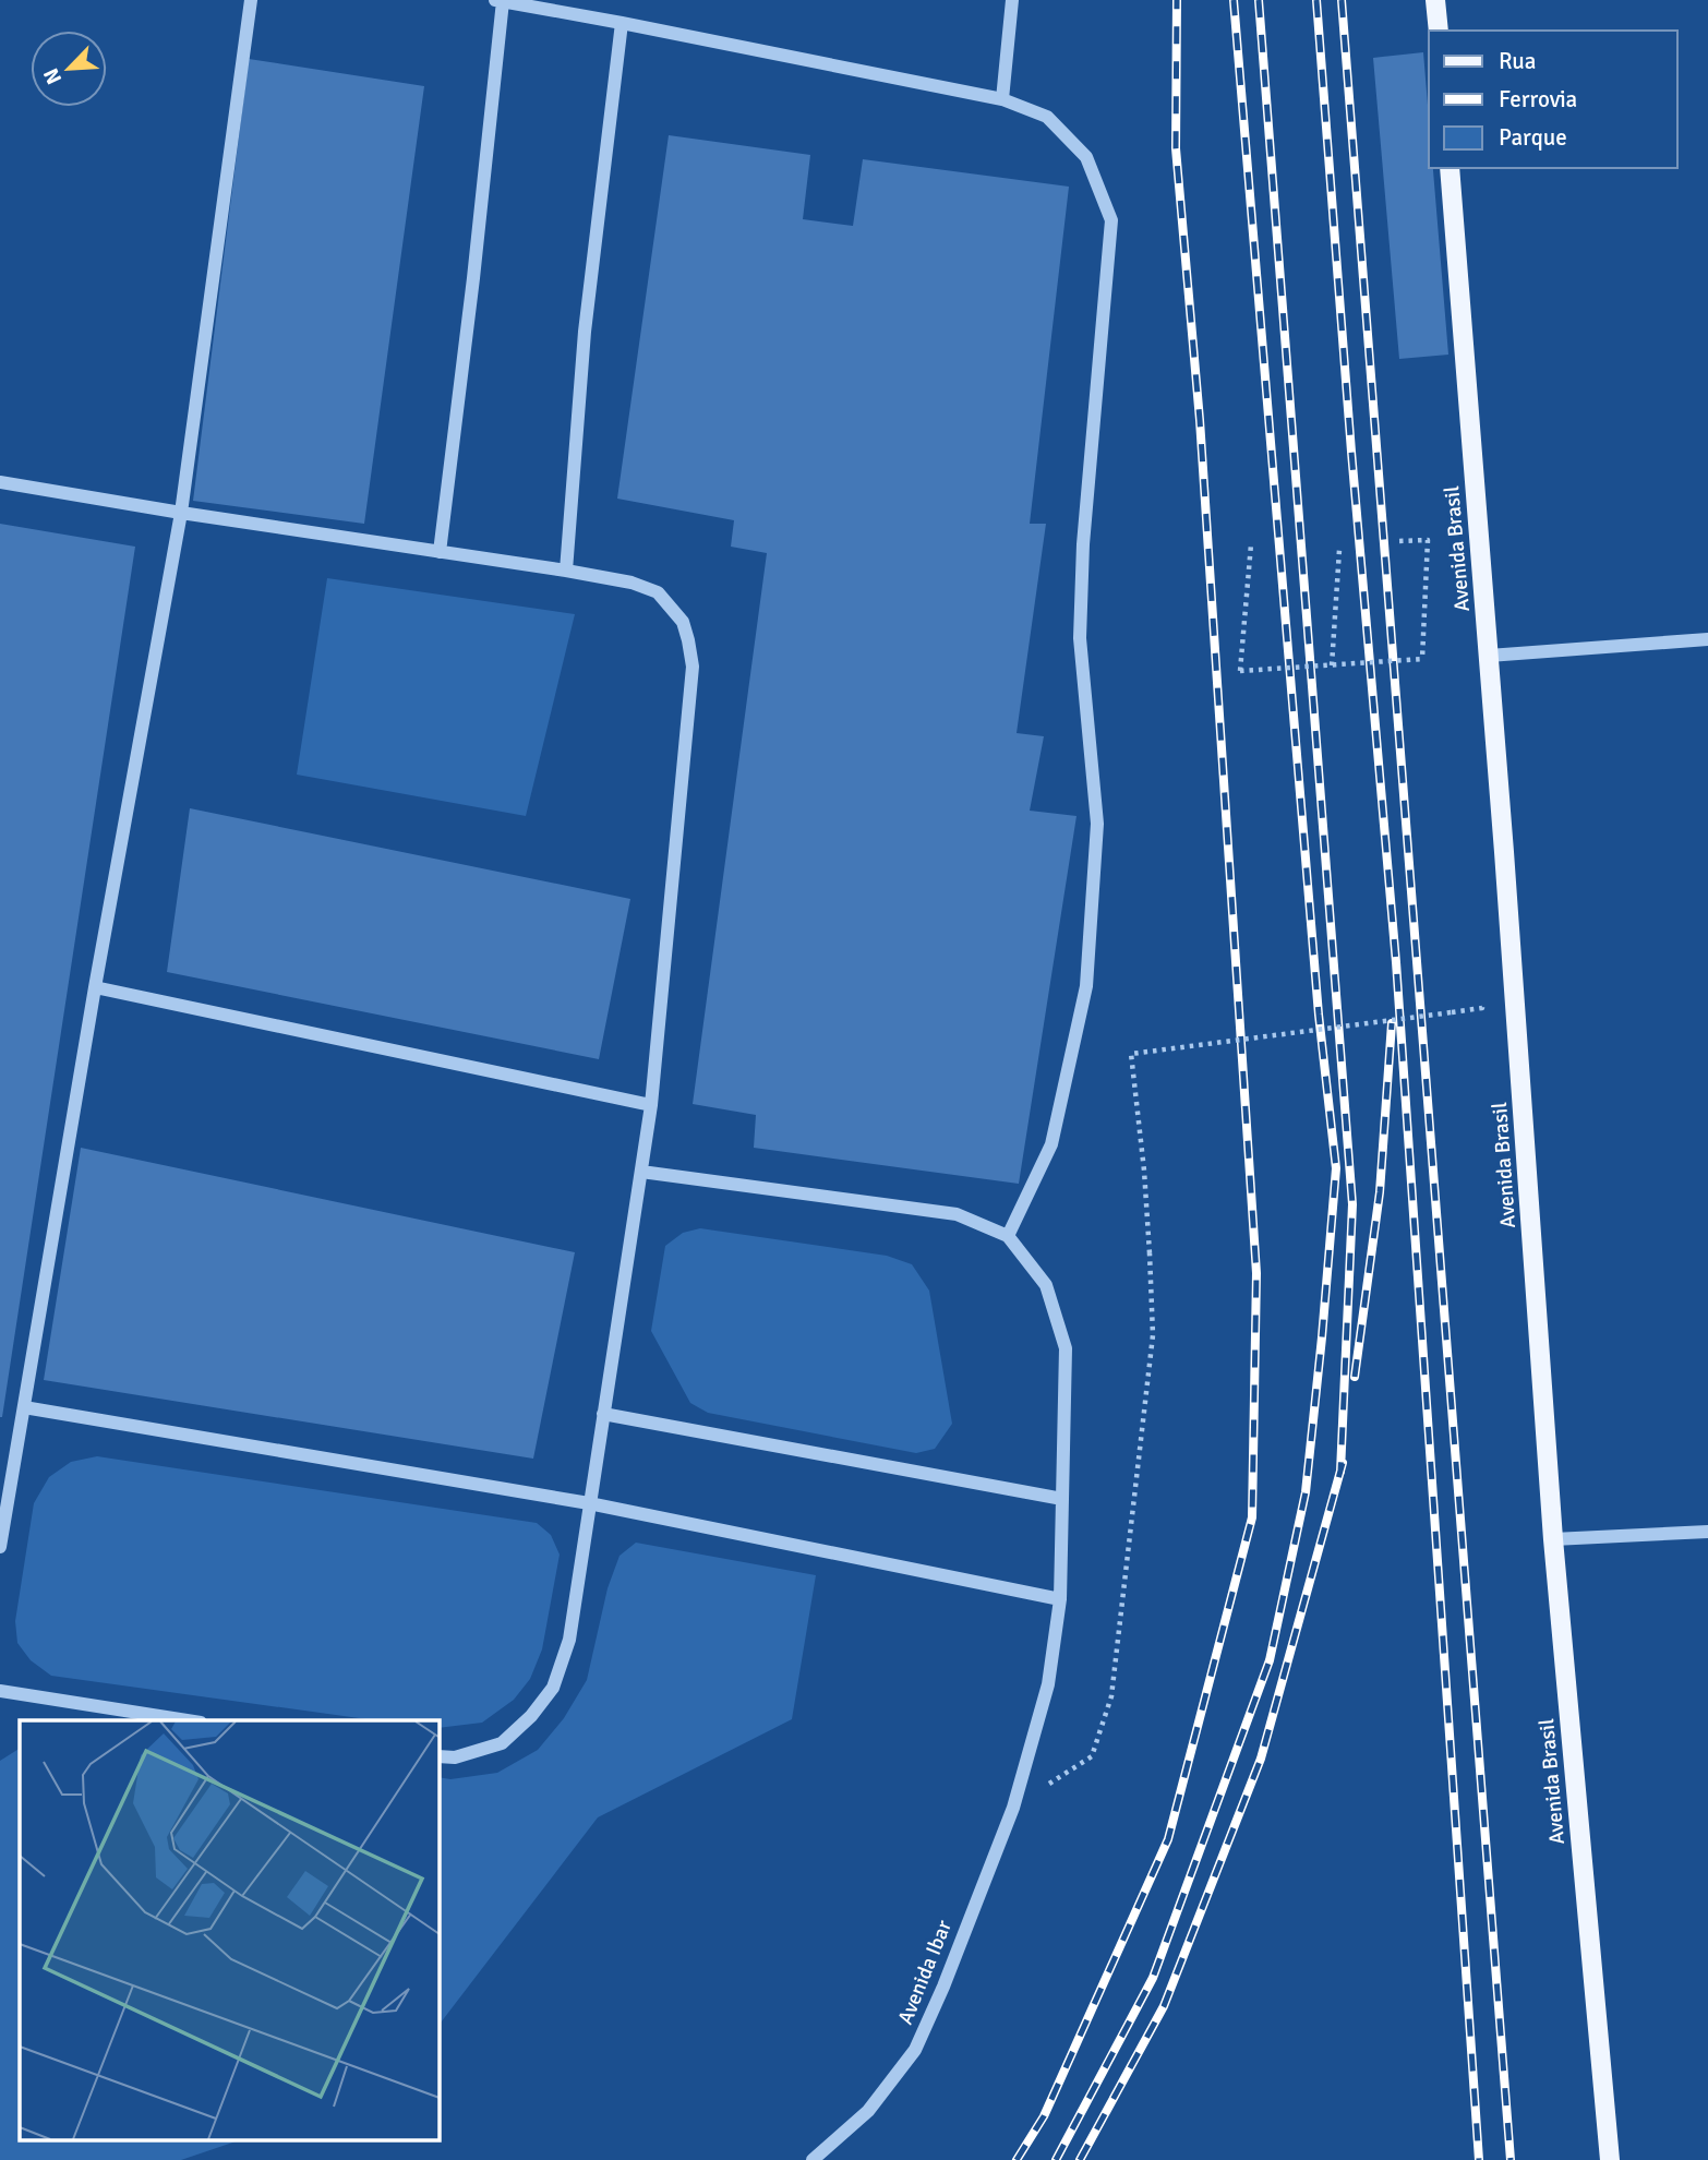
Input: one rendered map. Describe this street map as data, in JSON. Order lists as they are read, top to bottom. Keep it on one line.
{"streets":{"main road":["Avenida Brasil"],"street":["Avenida Ibar"]},"legend":["Rua","Ferrovia","Parque"],"north":"bottom left"}
